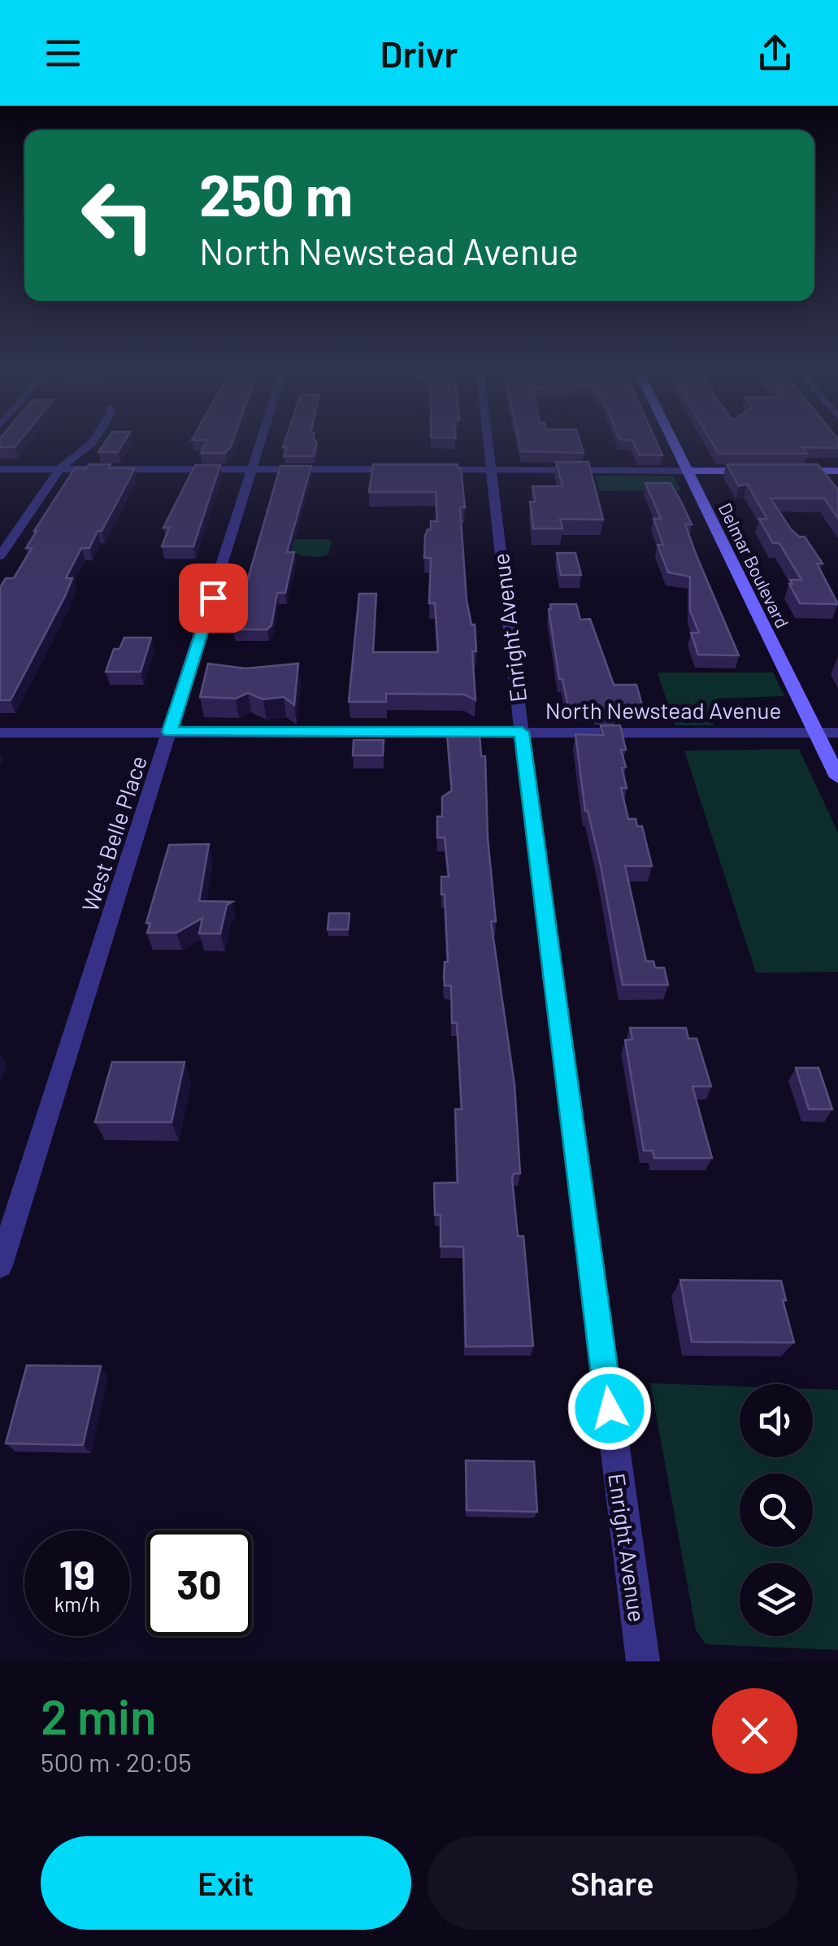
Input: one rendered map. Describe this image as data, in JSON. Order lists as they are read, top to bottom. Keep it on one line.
{"streets":{"main road":["Delmar Boulevard"],"street":["Enright Avenue","North Newstead Avenue","West Belle Place"]},"crossings":[["Delmar Boulevard","North Newstead Avenue"],["Enright Avenue","North Newstead Avenue"],["North Newstead Avenue","West Belle Place"]],"page":{"header":"Drivr","turn":["250 m","North Newstead Avenue"],"speed":"19 km/h","limit":"30","heading":["2 min","500 m · 20:05"],"buttons":["Exit","Share"]}}
